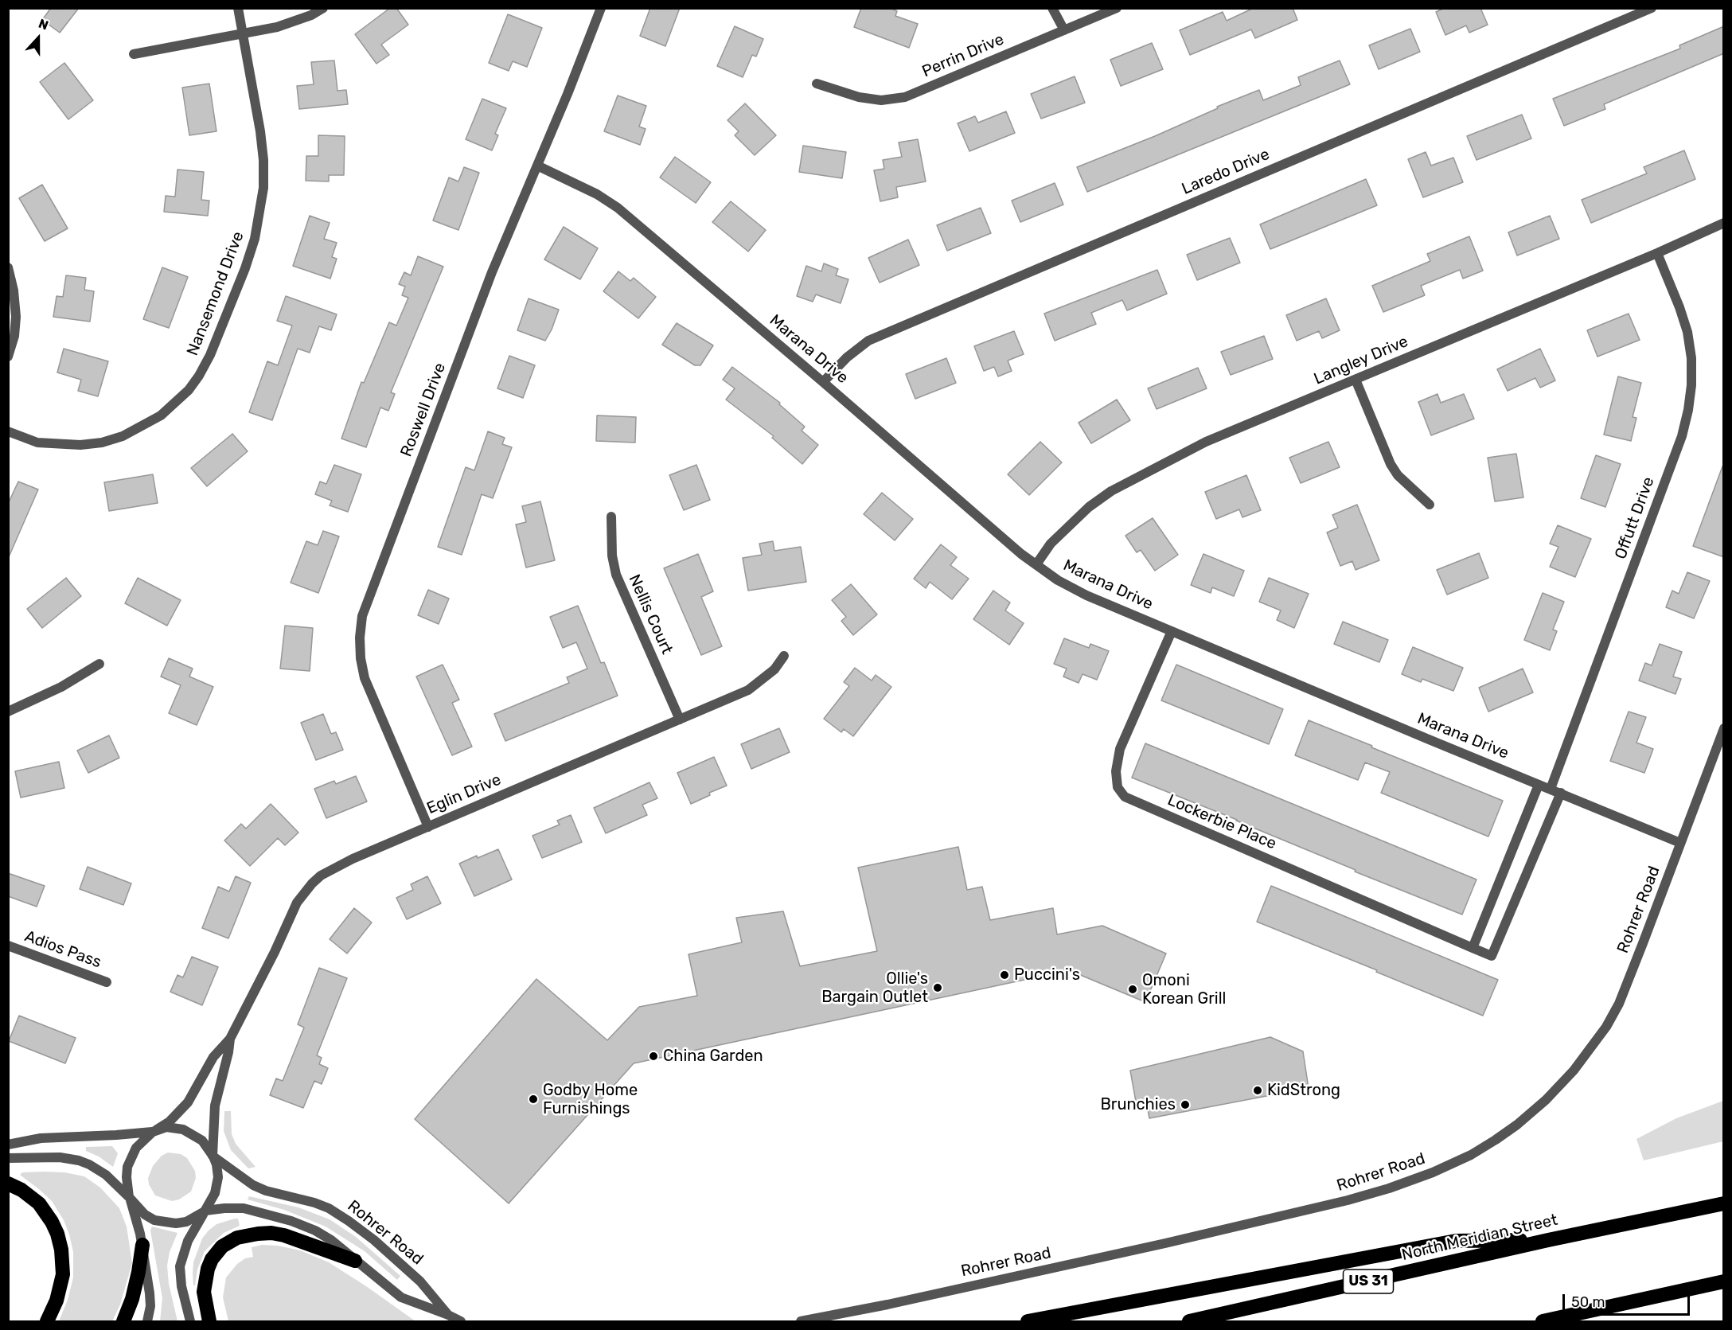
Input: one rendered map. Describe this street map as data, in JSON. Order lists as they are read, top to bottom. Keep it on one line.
{"streets":{"highway":["North Meridian Street","US 31"],"street":["Perrin Drive","Laredo Drive","Nansemond Drive","Marana Drive","Langley Drive","Roswell Drive","Offutt Drive","Nellis Court","Eglin Drive","Lockerbie Place","Rohrer Road","Adios Pass"]},"crossings":[["Laredo Drive","Marana Drive"],["Marana Drive","Langley Drive"],["Marana Drive","Roswell Drive"],["Marana Drive","Offutt Drive"],["Marana Drive","Lockerbie Place"],["Marana Drive","Rohrer Road"],["Langley Drive","Offutt Drive"],["Roswell Drive","Eglin Drive"],["Nellis Court","Eglin Drive"],["Eglin Drive","Rohrer Road"]],"places":["Puccini's","Ollie's Bargain Outlet","Omoni Korean Grill","China Garden","KidStrong","Godby Home Furnishings","Brunchies"],"scale_bar":"50 m","north":"top"}
